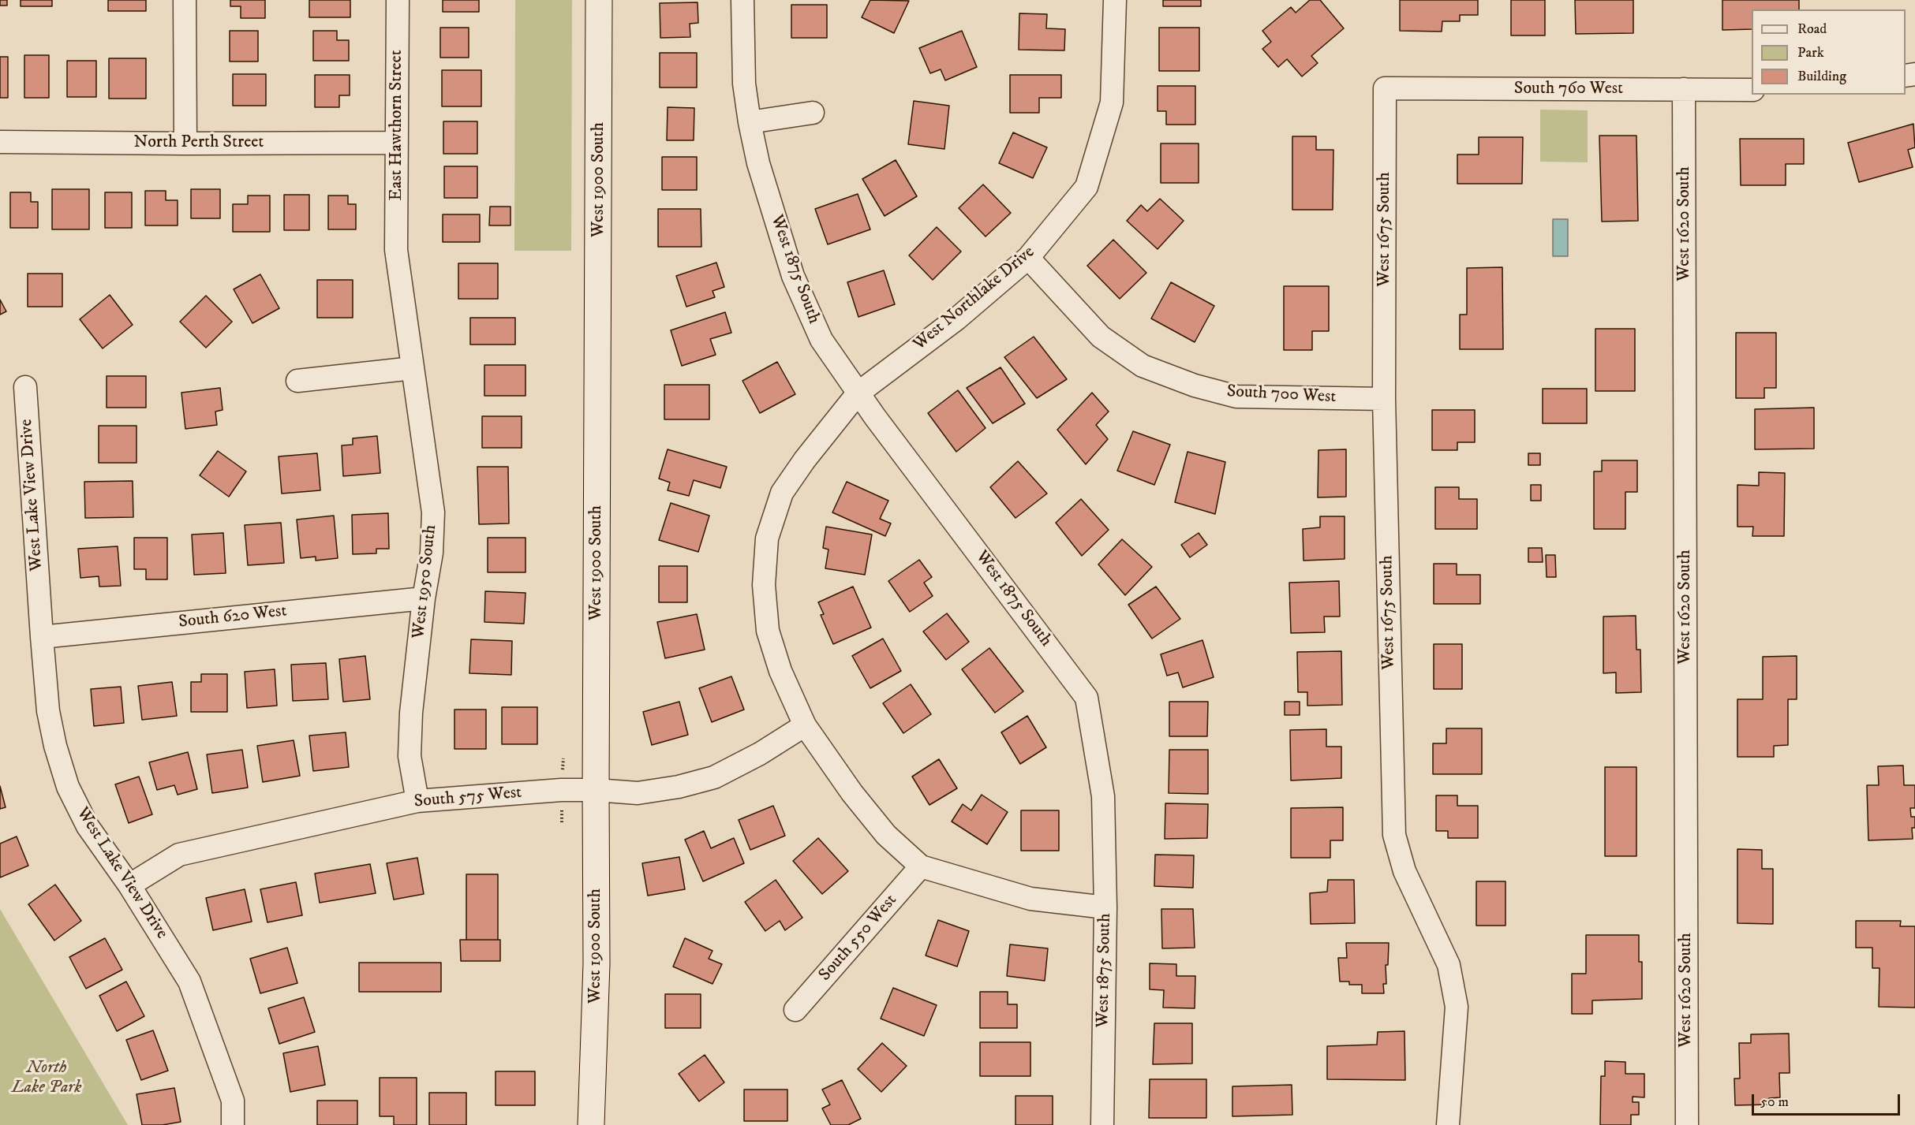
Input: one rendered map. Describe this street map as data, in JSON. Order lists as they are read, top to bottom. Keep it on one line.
{"streets":{"street":["South 760 West","East Hawthorn Street","North Perth Street","West 1900 South","West 1620 South","West 1675 South","West 1875 South","West Northlake Drive","South 700 West","West Lake View Drive","West 1950 South","South 620 West","South 575 West","South 550 West"]},"crossings":[["South 760 West","West 1620 South"],["South 760 West","West 1675 South"],["East Hawthorn Street","North Perth Street"],["East Hawthorn Street","West 1950 South"],["West 1900 South","South 575 West"],["West 1675 South","South 700 West"],["West 1875 South","West Northlake Drive"],["West Northlake Drive","South 700 West"],["West Northlake Drive","South 575 West"],["West Lake View Drive","South 620 West"],["West Lake View Drive","South 575 West"],["West 1950 South","South 620 West"],["West 1950 South","South 575 West"]],"parks":["North Lake Park"],"legend":["Road","Park","Building"],"scale_bar":"50 m"}
